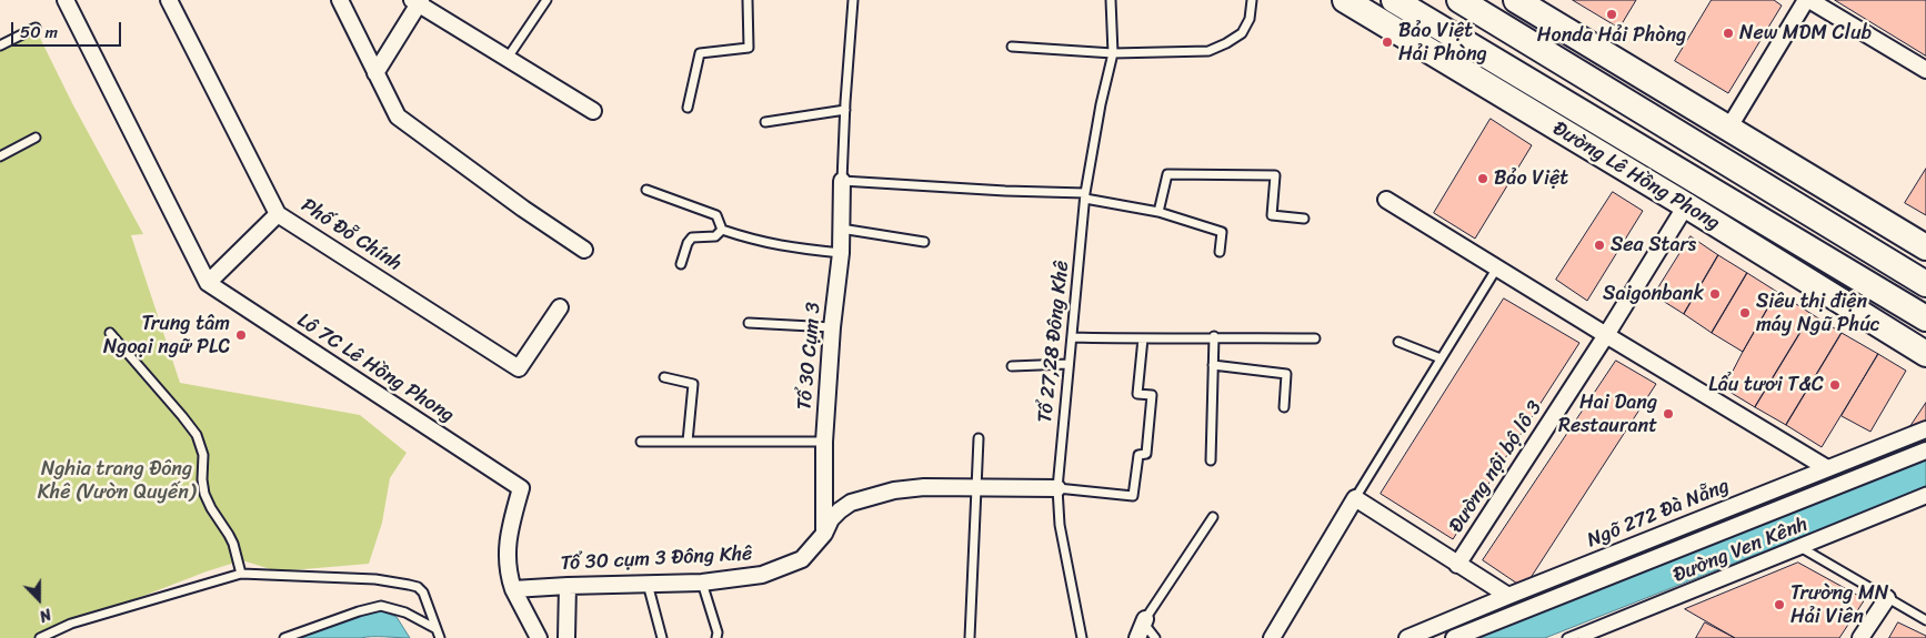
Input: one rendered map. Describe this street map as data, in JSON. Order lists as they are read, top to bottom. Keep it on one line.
{"streets":{"main road":["Đường Lê Hồng Phong"],"street":["Phố Đỗ Chính","Tổ 30 Cụm 3","Lô 7C Lê Hồng Phong","Đường nội bộ lô 3","Ngõ 272 Đà Nẵng","Tổ 30 cụm 3 Đông Khê"],"lane":["Tổ 27,28 Đông Khê","Đường Ven Kênh"]},"crossings":[["Đường Lê Hồng Phong","Đường nội bộ lô 3"],["Tổ 27,28 Đông Khê","Tổ 30 cụm 3 Đông Khê"],["Tổ 30 Cụm 3","Tổ 30 cụm 3 Đông Khê"],["Lô 7C Lê Hồng Phong","Tổ 30 cụm 3 Đông Khê"],["Đường nội bộ lô 3","Ngõ 272 Đà Nẵng"]],"parks":["Nghia trang Đông Khê (Vườn Quyến)"],"places":["Honda Hải Phòng","New MDM Club","Bảo Việt Hải Phòng","Bảo Việt","Sea Stars","Saigonbank","Siêu thị điện máy Ngũ Phúc","Trung tâm Ngoại ngữ PLC","Lẩu tươi T&C","Hai Dang Restaurant","Trường MN Hải Viên"],"scale_bar":"50 m","north":"bottom"}
